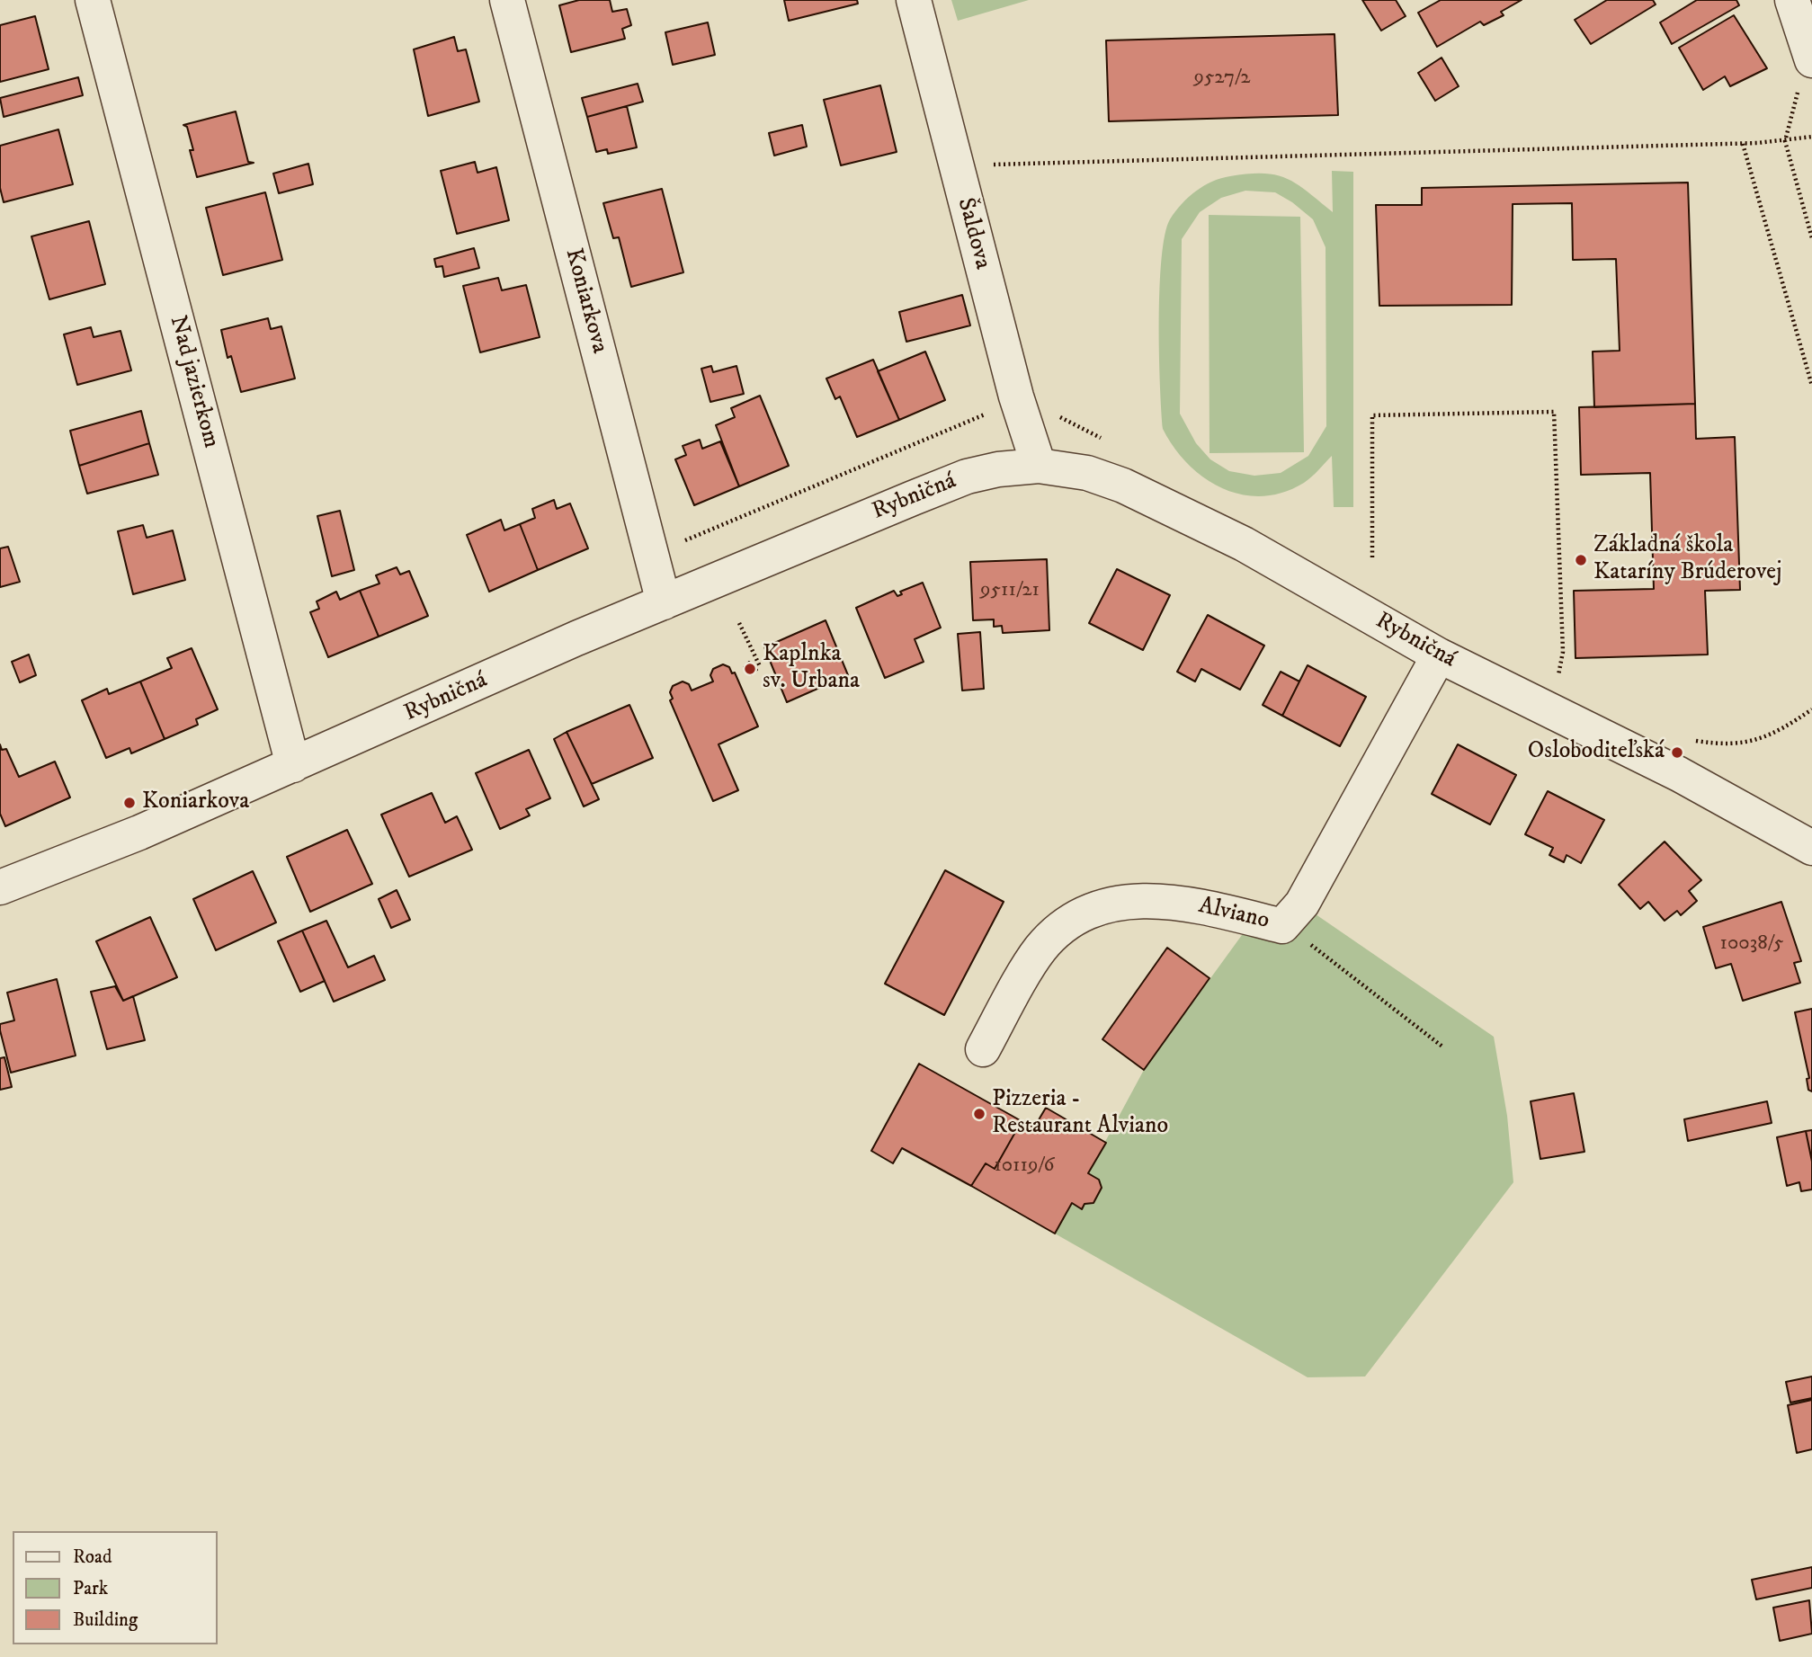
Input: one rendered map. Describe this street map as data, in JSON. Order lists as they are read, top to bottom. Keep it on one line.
{"streets":{"street":["Šaldova","Koniarkova","Nad jazierkom","Rybničná","Alviano"]},"crossings":[["Šaldova","Rybničná"],["Koniarkova","Rybničná"],["Nad jazierkom","Rybničná"],["Rybničná","Alviano"]],"places":["Základná škola Kataríny Brúderovej","Kaplnka sv. Urbana","Osloboditeľská","Koniarkova","Pizzeria - Restaurant Alviano"],"house_numbers":["9527/2","9511/21","10038/5","10119/6"],"legend":["Road","Park","Building"]}
